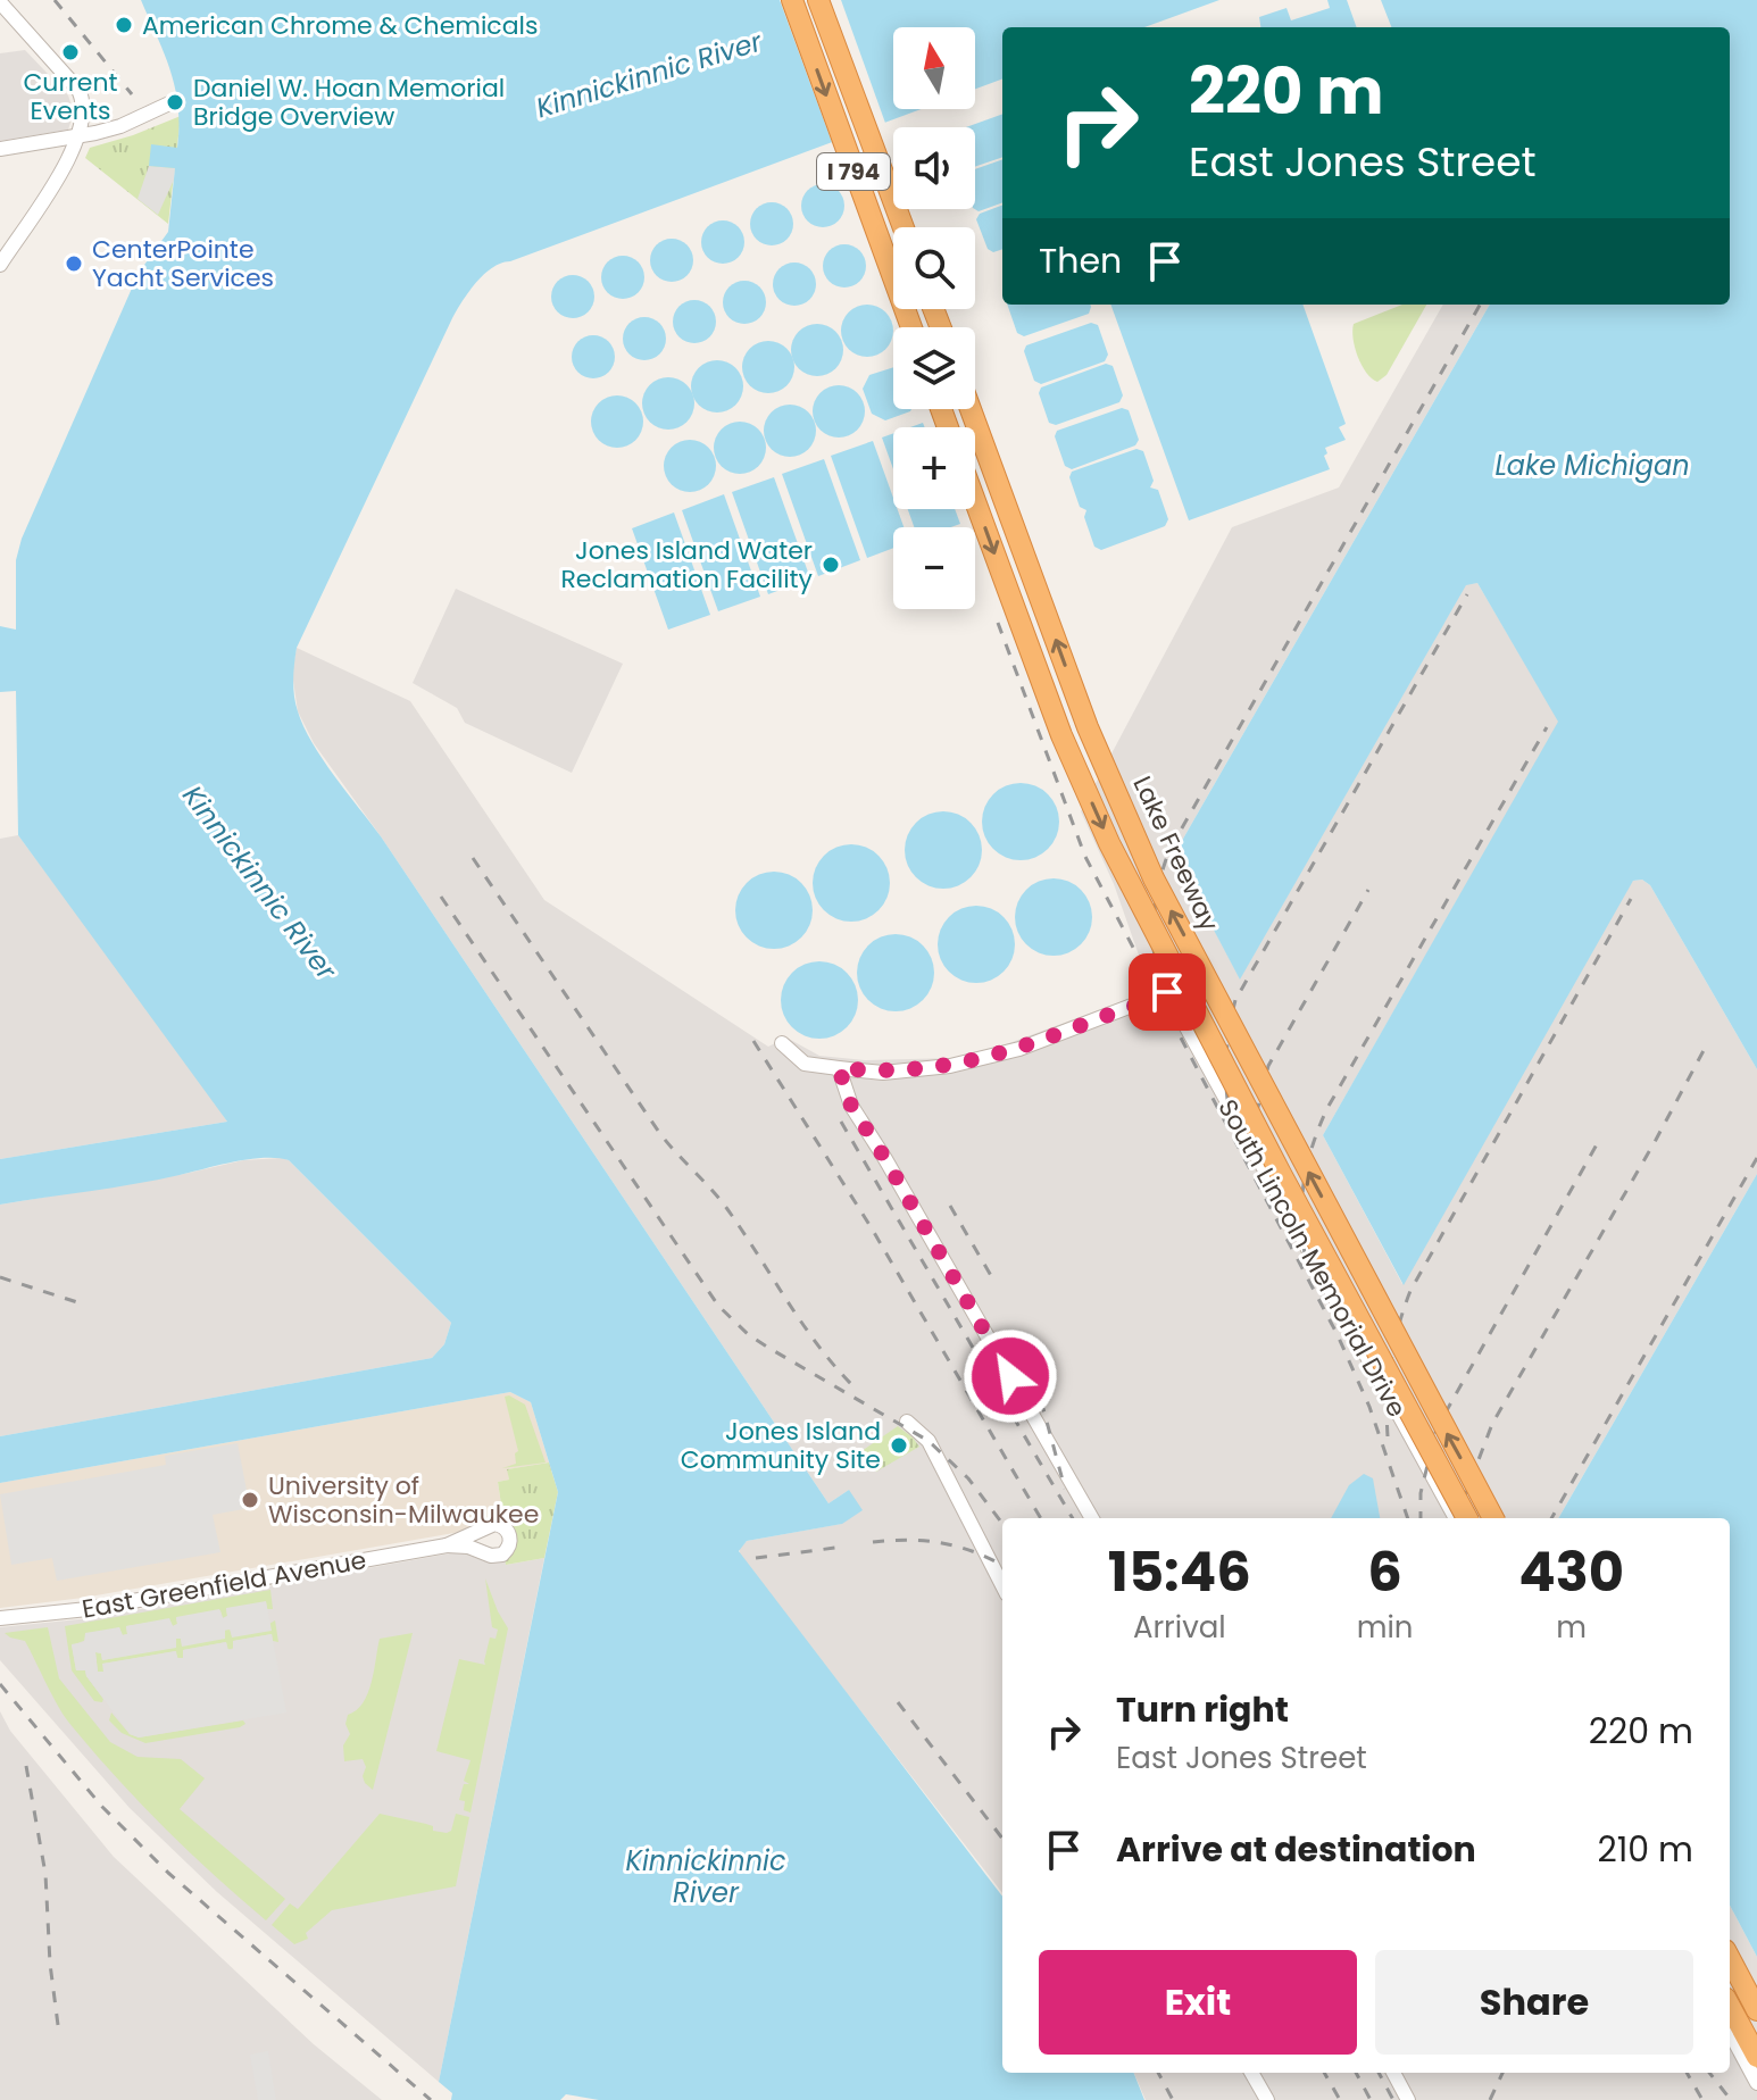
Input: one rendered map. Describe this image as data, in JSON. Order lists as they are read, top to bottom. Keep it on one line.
{"streets":{"highway":["I 794","Lake Freeway"],"street":["South Lincoln Memorial Drive","East Greenfield Avenue"]},"water":["Kinnickinnic River","Lake Michigan"],"places":["American Chrome & Chemicals","Current Events","Daniel W. Hoan Memorial Bridge Overview","CenterPointe Yacht Services","Jones Island Water Reclamation Facility","Jones Island Community Site","University of Wisconsin-Milwaukee"],"north":"top","page":{"map_buttons":["+","−"],"turn":["220 m","East Jones Street"],"then":"Then","eta":["15:46","Arrival","6","min","430","m"],"list":[{"name":"Turn right","note":"East Jones Street","value":"220 m"},{"name":"Arrive at destination","value":"210 m"}],"buttons":["Exit","Share"]}}
